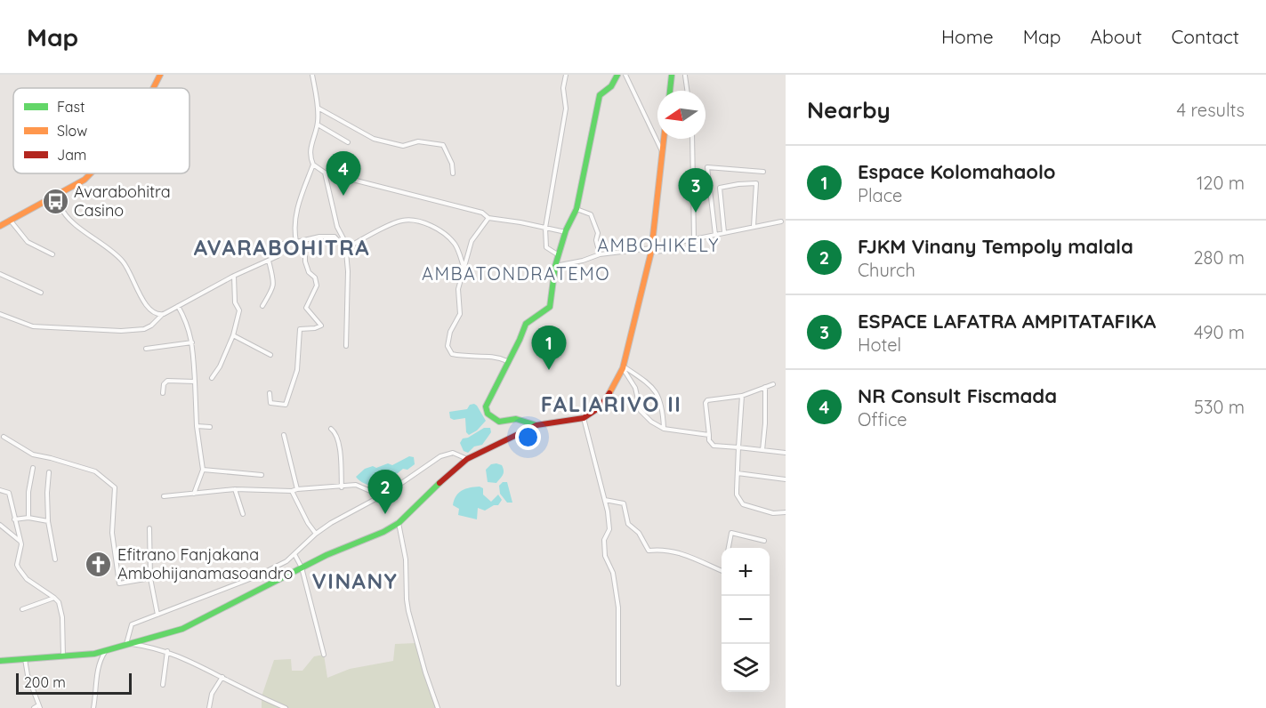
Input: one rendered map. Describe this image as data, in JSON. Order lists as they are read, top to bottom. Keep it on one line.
{"districts":["AMBOHIKELY","AVARABOHITRA","AMBATONDRATEMO","FALIARIVO II","VINANY"],"places":{"bus stop":["Avarabohitra Casino"],"church":["Efitrano Fanjakana Ambohijanamasoandro"]},"legend":["Fast","Slow","Jam"],"scale_bar":"200 m","north":"left","page":{"header":"Map","nav":["Home","Map","About","Contact"],"heading":["Nearby","4 results"],"list":[{"mark":"1","name":"Espace Kolomahaolo","note":"Place","value":"120 m"},{"mark":"2","name":"FJKM Vinany Tempoly malala","note":"Church","value":"280 m"},{"mark":"3","name":"ESPACE LAFATRA AMPITATAFIKA","note":"Hotel","value":"490 m"},{"mark":"4","name":"NR Consult Fiscmada","note":"Office","value":"530 m"}],"pins":["4","3","1","2"],"map_buttons":["+","−"],"scale":"200 m"}}
